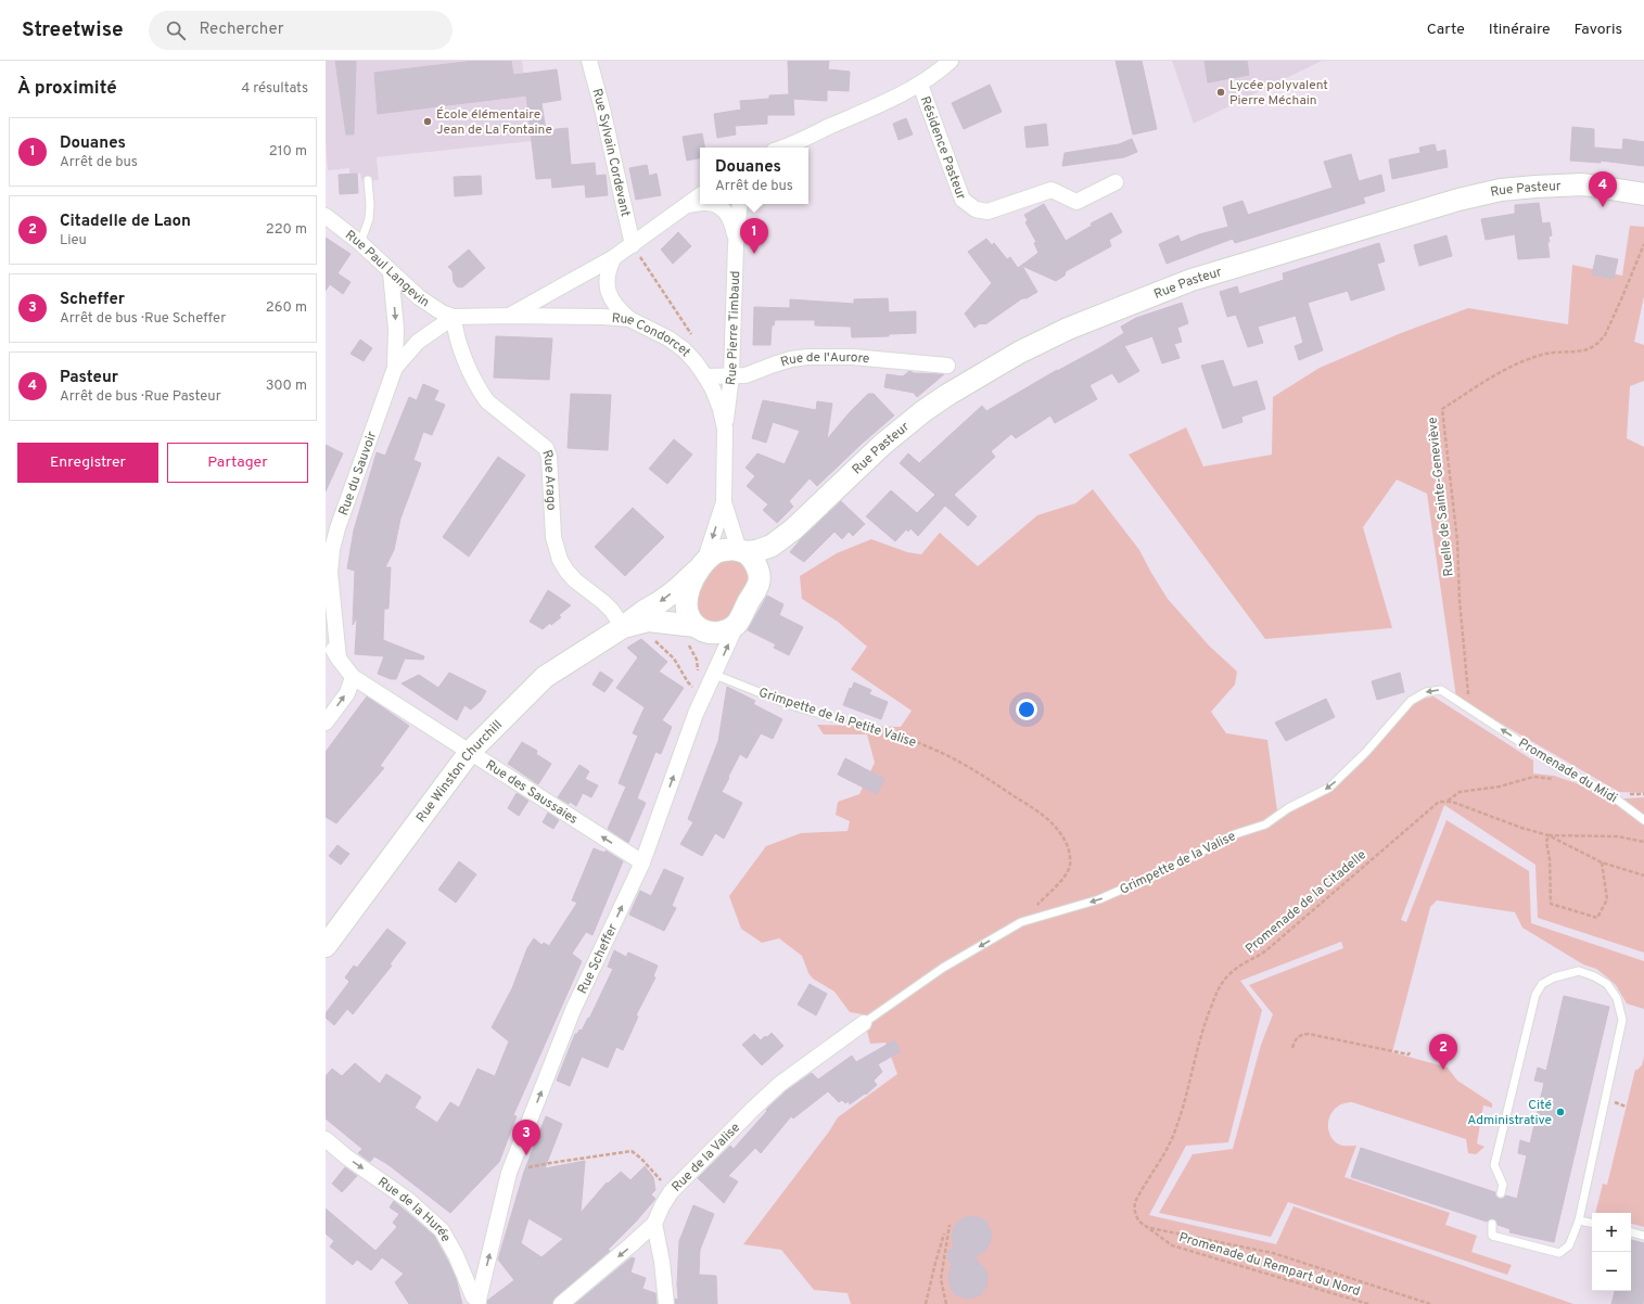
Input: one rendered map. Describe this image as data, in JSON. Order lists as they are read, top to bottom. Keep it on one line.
{"streets":{"main road":["Rue Pasteur","Rue Winston Churchill"],"street":["Résidence Pasteur","Rue Sylvain Cordevant","Rue Paul Langevin","Rue Pierre Timbaud","Rue Condorcet","Rue de l'Aurore","Rue du Sauvoir","Rue Arago","Rue des Saussaies","Rue Scheffer","Rue de la Valise","Rue de la Hurée"],"lane":["Grimpette de la Petite Valise","Promenade du Midi","Grimpette de la Valise"],"path":["Ruelle de Sainte-Geneviève","Promenade de la Citadelle","Promenade du Rempart du Nord"]},"crossings":[["Rue Pasteur","Rue Condorcet"],["Rue Pasteur","Rue Winston Churchill"],["Rue Pasteur","Rue Scheffer"],["Rue Paul Langevin","Rue Condorcet"],["Rue Paul Langevin","Rue du Sauvoir"],["Rue Paul Langevin","Rue Arago"],["Rue Pierre Timbaud","Rue Condorcet"],["Rue Pierre Timbaud","Rue de l'Aurore"],["Rue Condorcet","Rue de l'Aurore"],["Rue Condorcet","Rue du Sauvoir"],["Rue Condorcet","Rue Arago"],["Rue Condorcet","Rue Winston Churchill"],["Rue Condorcet","Rue Scheffer"],["Rue du Sauvoir","Rue Arago"],["Rue du Sauvoir","Rue des Saussaies"],["Rue Arago","Rue Winston Churchill"],["Ruelle de Sainte-Geneviève","Promenade du Midi"],["Ruelle de Sainte-Geneviève","Grimpette de la Valise"],["Grimpette de la Petite Valise","Grimpette de la Valise"],["Grimpette de la Petite Valise","Rue Scheffer"],["Promenade du Midi","Grimpette de la Valise"],["Rue Winston Churchill","Rue des Saussaies"],["Rue Winston Churchill","Rue Scheffer"],["Rue des Saussaies","Rue Scheffer"],["Grimpette de la Valise","Rue de la Valise"],["Promenade de la Citadelle","Promenade du Rempart du Nord"],["Rue Scheffer","Rue de la Hurée"]],"one_way":["Promenade du Midi","Rue des Saussaies","Grimpette de la Valise","Rue Scheffer","Rue de la Hurée"],"places":["Lycée polyvalent Pierre Méchain","École élémentaire Jean de La Fontaine","Cité Administrative"],"page":{"header":"Streetwise","search":"Rechercher","nav":["Carte","Itinéraire","Favoris"],"heading":["À proximité","4 résultats"],"list":[{"mark":"1","name":"Douanes","note":"Arrêt de bus","value":"210 m"},{"mark":"2","name":"Citadelle de Laon","note":"Lieu","value":"220 m"},{"mark":"3","name":"Scheffer","note":"Arrêt de bus · Rue Scheffer","value":"260 m"},{"mark":"4","name":"Pasteur","note":"Arrêt de bus · Rue Pasteur","value":"300 m"}],"popup":["Douanes","Arrêt de bus"],"pins":["4","1","2","3"],"buttons":["Enregistrer","Partager"],"map_buttons":["+","−"]}}
